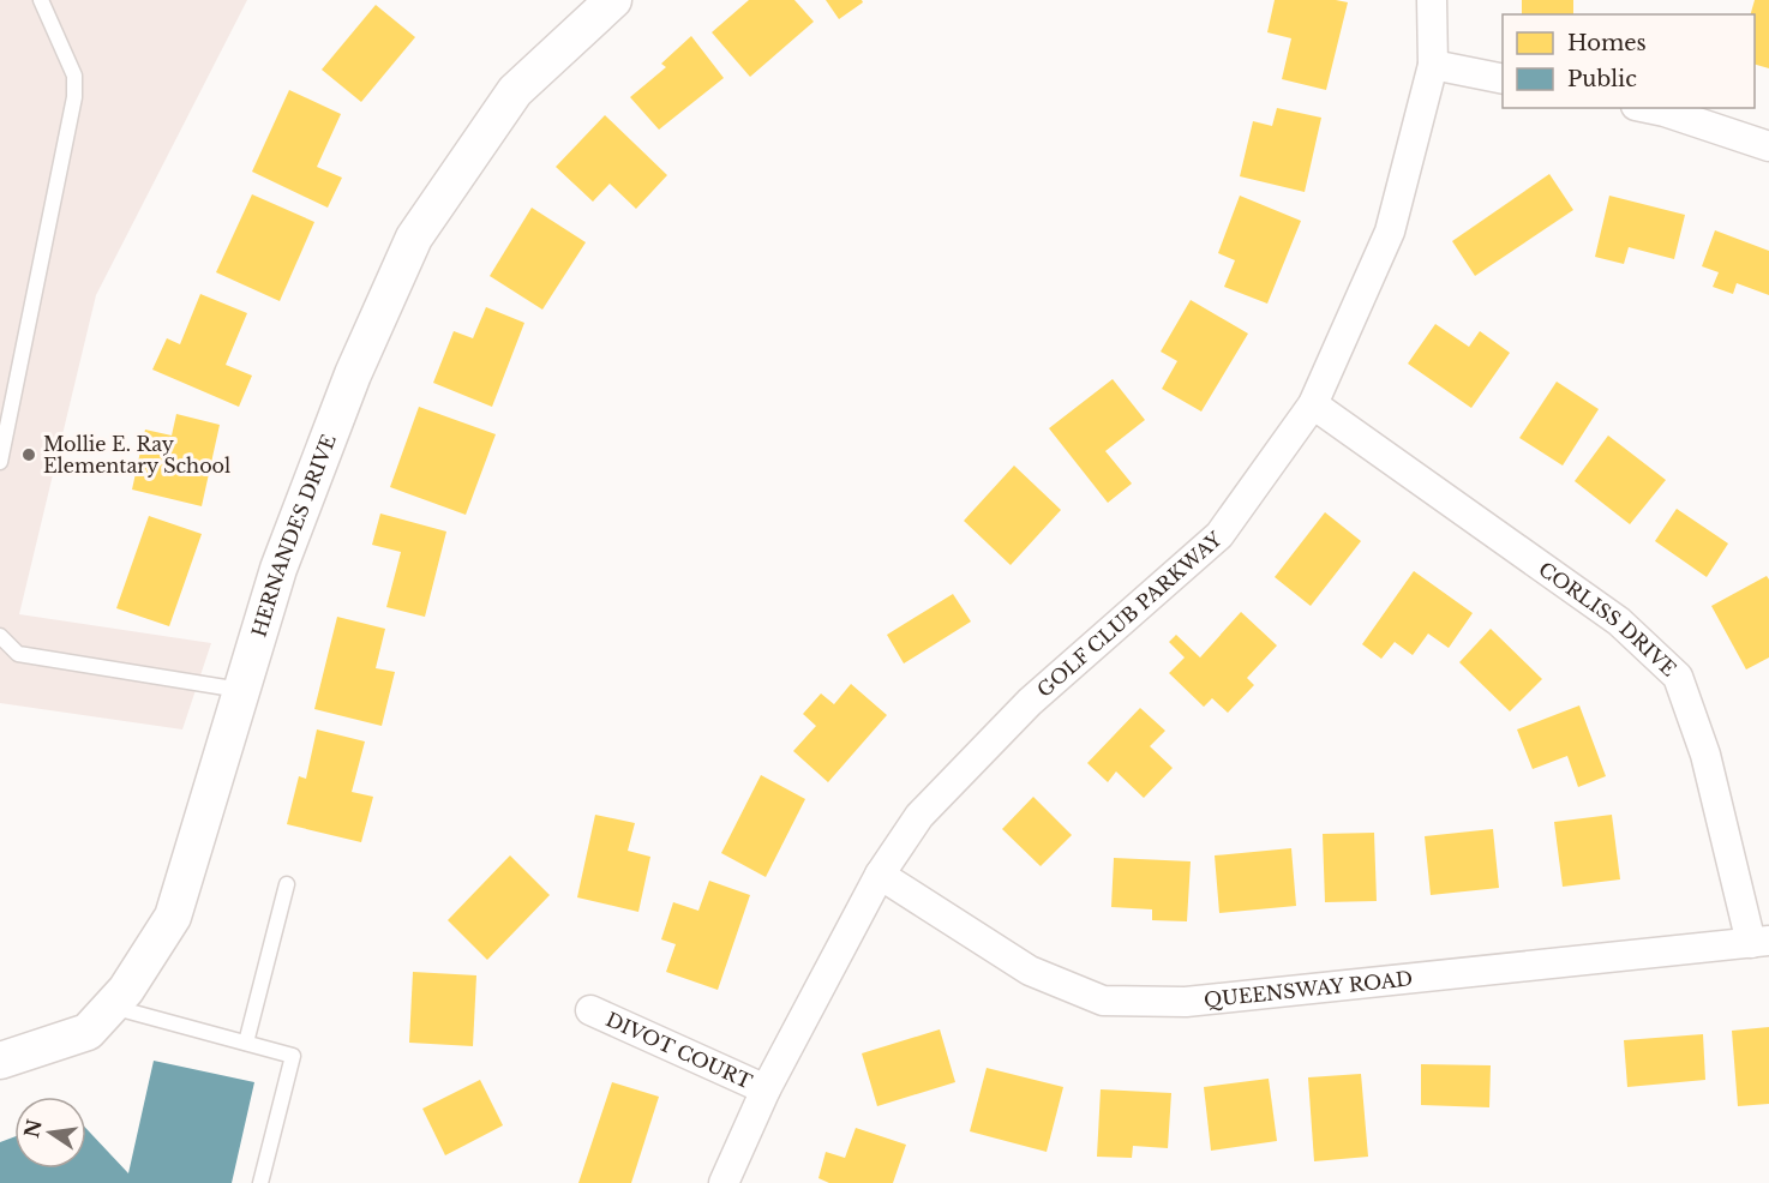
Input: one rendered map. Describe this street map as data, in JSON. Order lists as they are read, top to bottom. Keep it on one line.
{"streets":{"street":["HERNANDES DRIVE","GOLF CLUB PARKWAY","CORLISS DRIVE","QUEENSWAY ROAD","DIVOT COURT"]},"crossings":[["GOLF CLUB PARKWAY","CORLISS DRIVE"],["GOLF CLUB PARKWAY","QUEENSWAY ROAD"],["GOLF CLUB PARKWAY","DIVOT COURT"],["CORLISS DRIVE","QUEENSWAY ROAD"]],"places":["Mollie E. Ray Elementary School"],"legend":["Homes","Public"],"north":"left"}
